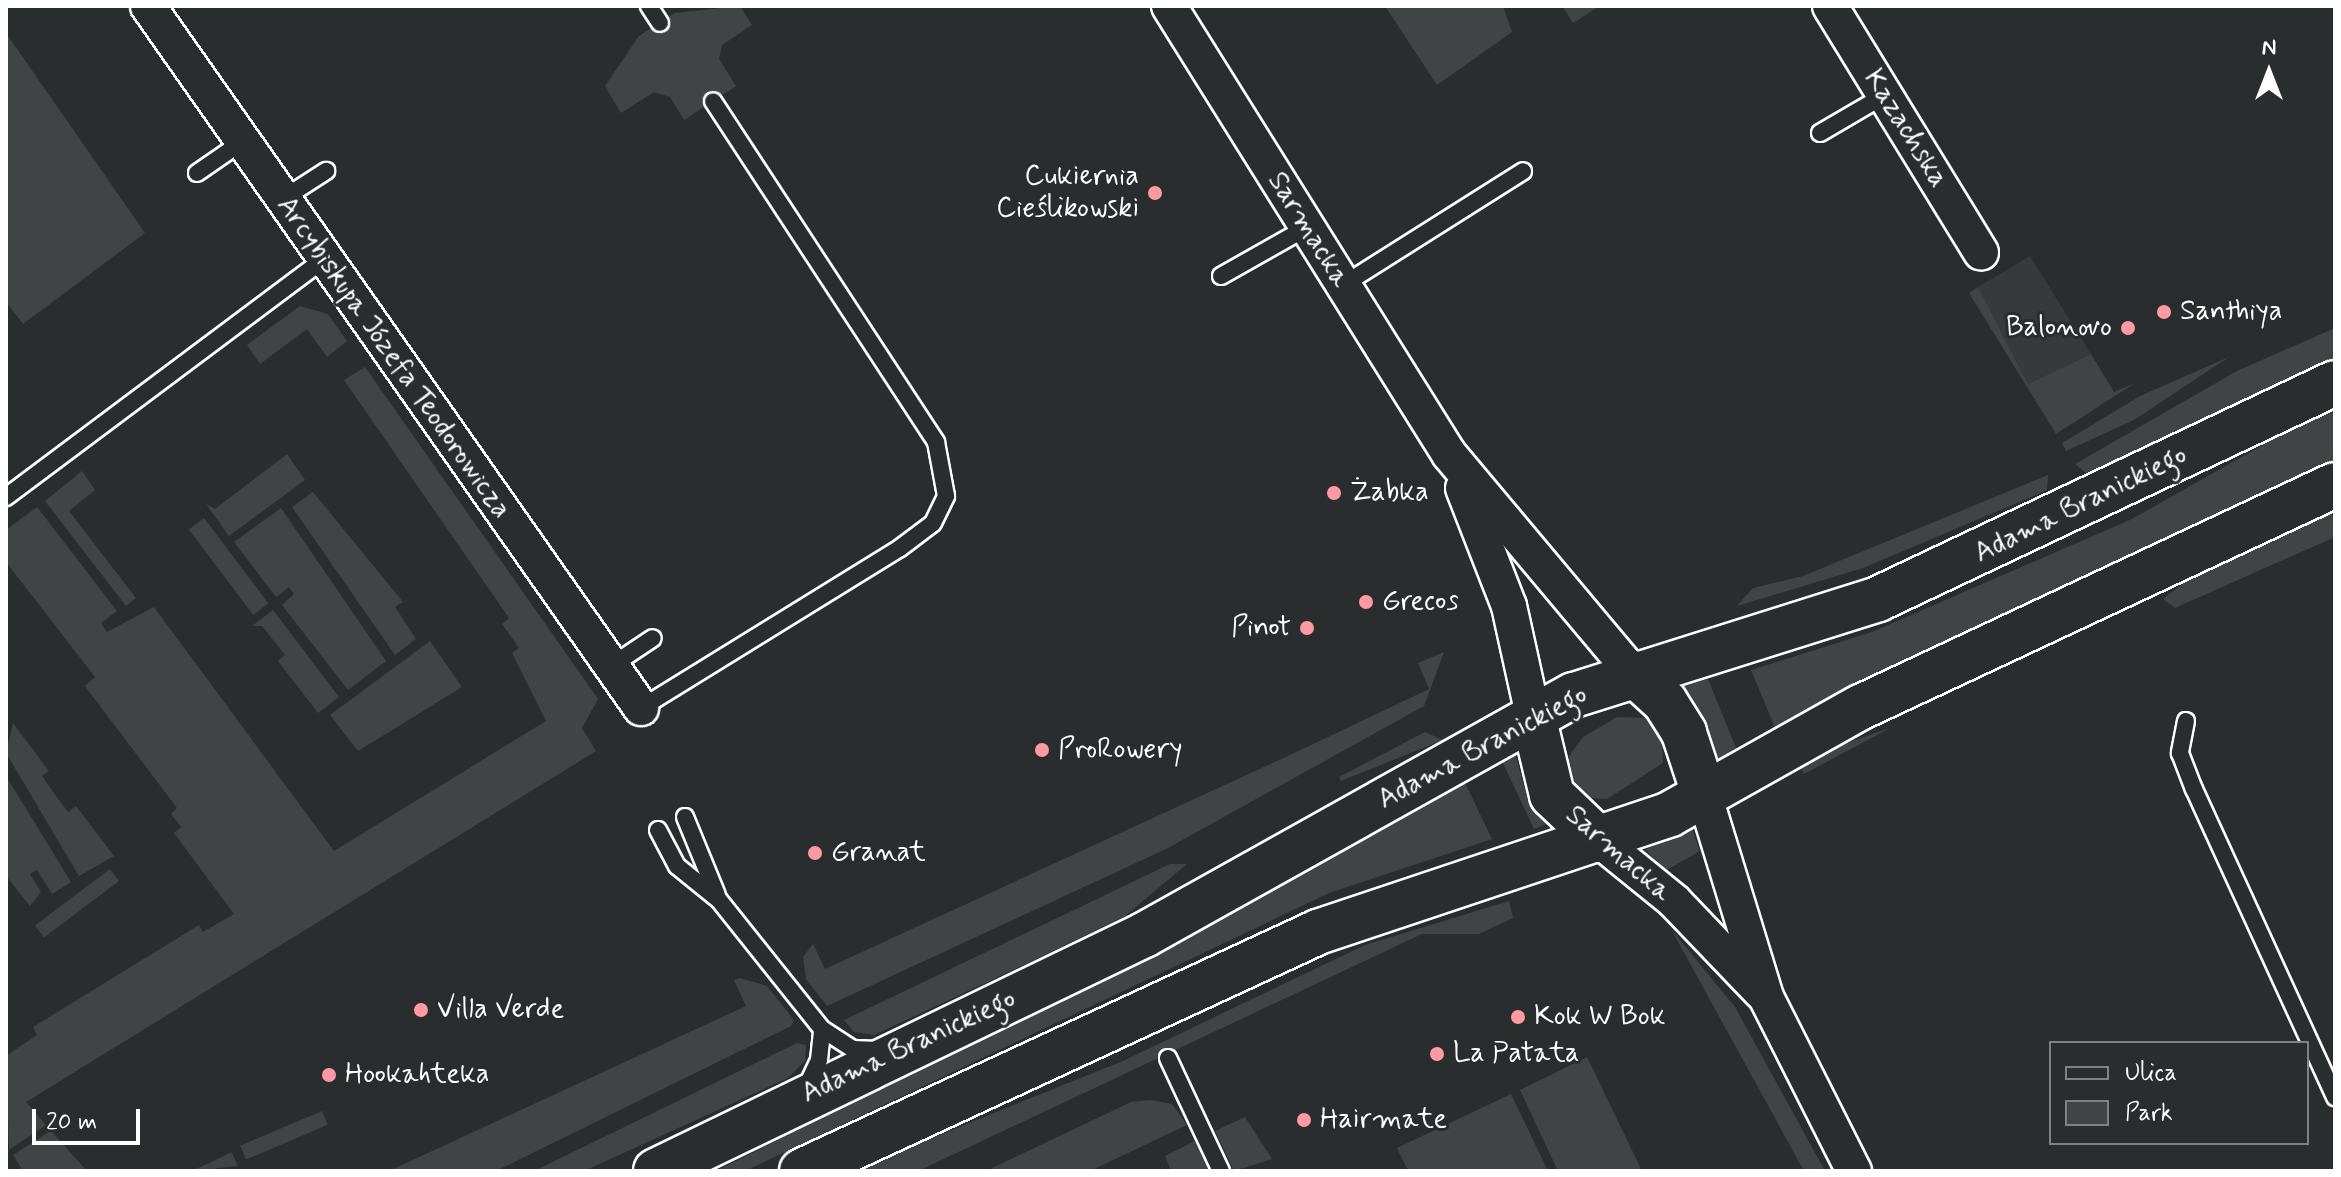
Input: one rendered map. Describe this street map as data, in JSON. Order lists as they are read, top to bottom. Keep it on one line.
{"streets":{"main road":["Sarmacka","Adama Branickiego"],"street":["Kazachska","Arcybiskupa Józefa Teodorowicza"]},"crossings":[["Sarmacka","Adama Branickiego"]],"places":["Cukiernia Cieślikowski","Santhiya","Balonovo","Żabka","Grecos","Pinot","ProRowery","Granat","Villa Verde","Kok W Bok","La Patata","Hookahteka","Hairmate"],"legend":["Ulica","Park"],"scale_bar":"20 m","north":"top"}
